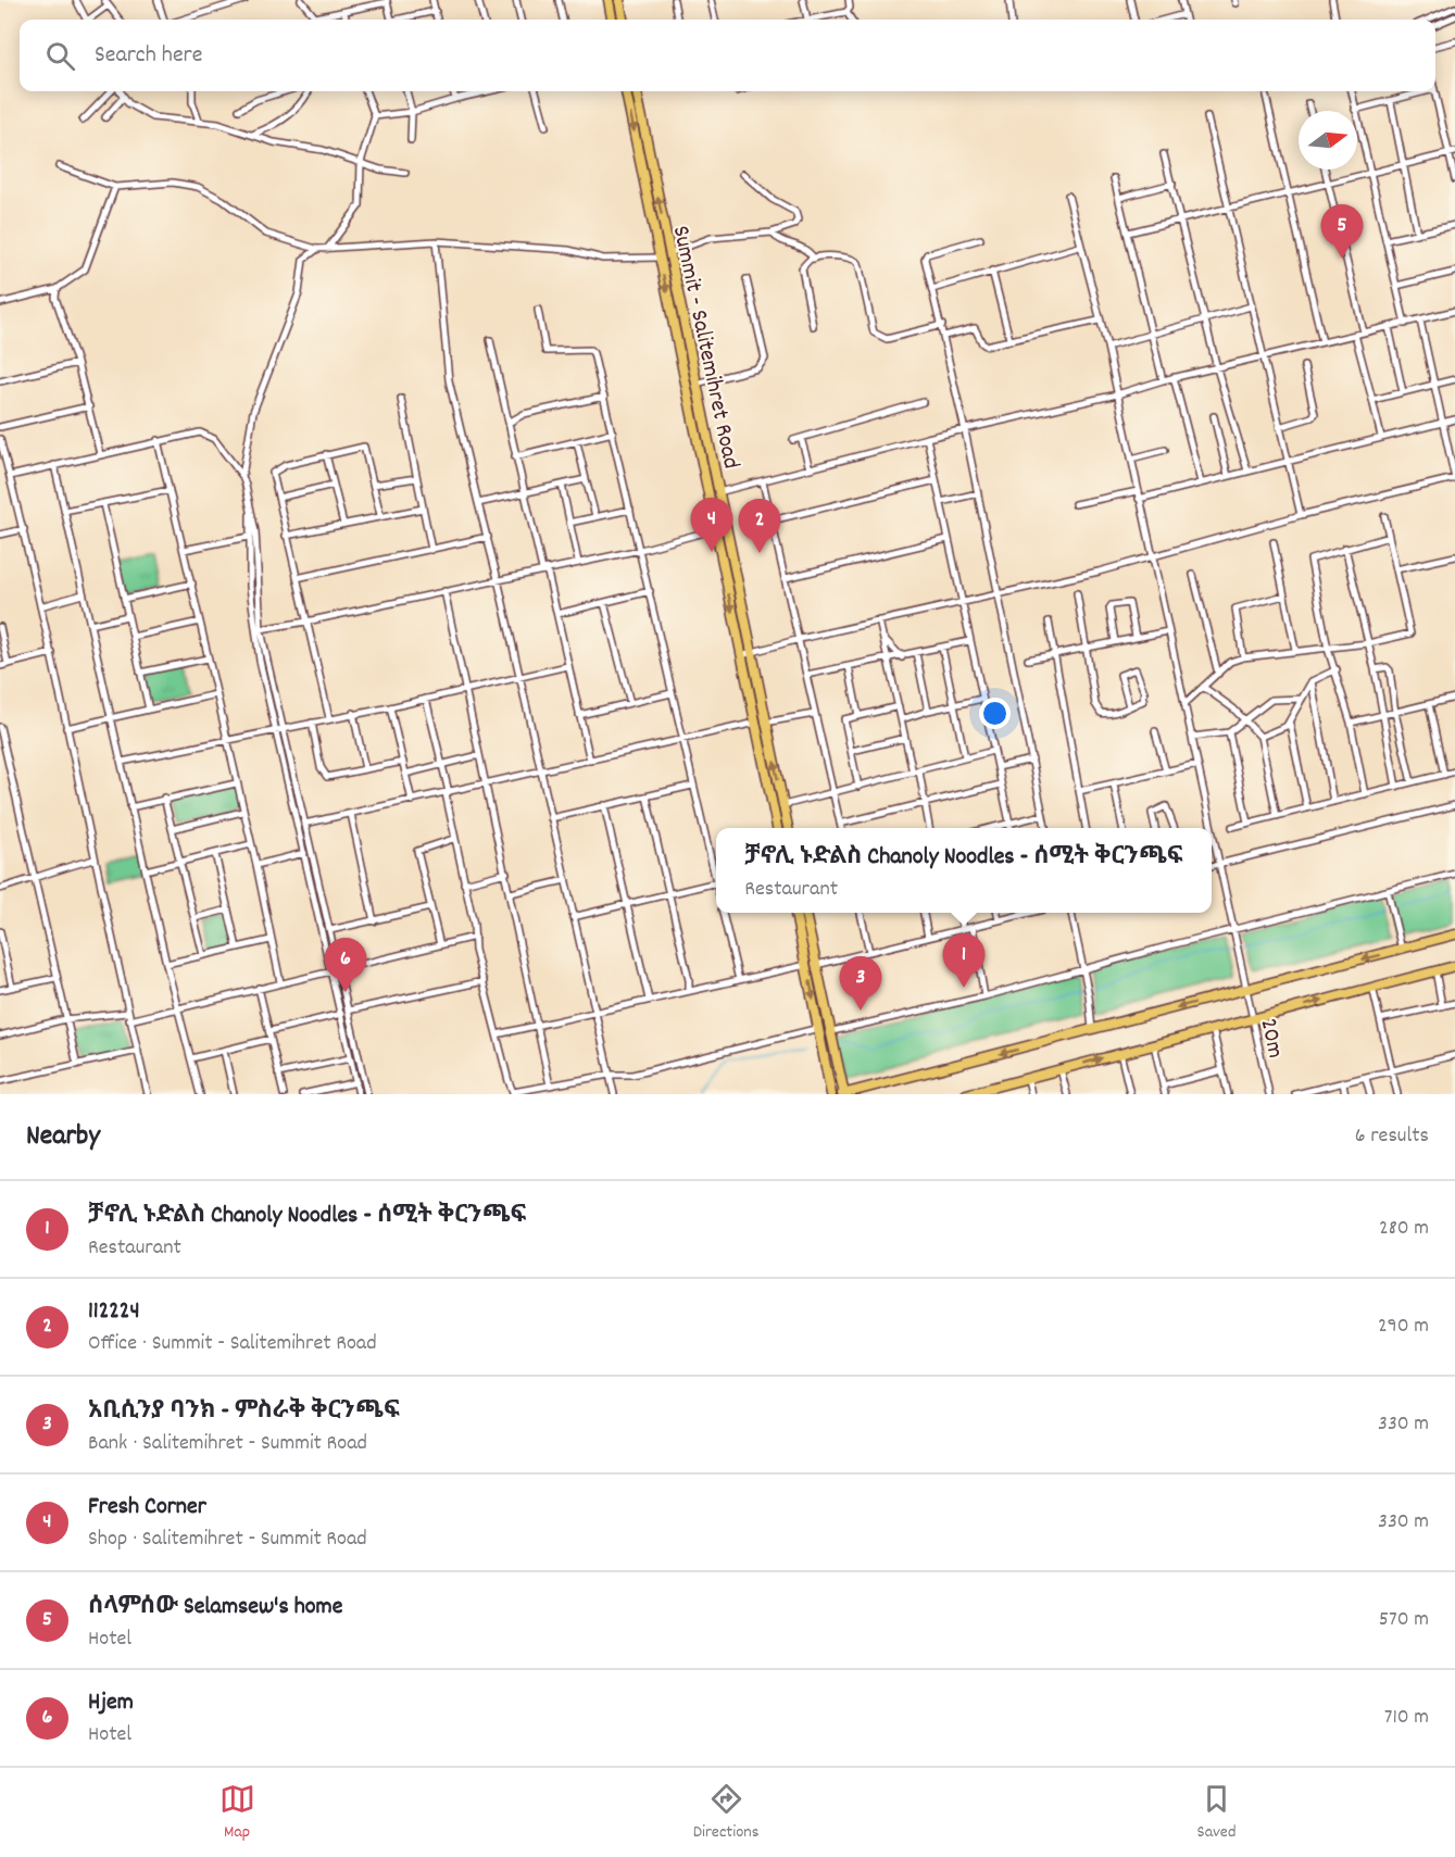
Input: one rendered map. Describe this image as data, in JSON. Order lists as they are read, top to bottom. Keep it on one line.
{"streets":{"main road":["Summit - Salitemihret Road"],"street":["20m"]},"north":"right","page":{"search":"Search here","pins":["5","4","2","1","6","3"],"popup":["ቻኖሊ ኑድልስ Chanoly Noodles - ሰሚት ቅርንጫፍ","Restaurant"],"heading":["Nearby","6 results"],"list":[{"mark":"1","name":"ቻኖሊ ኑድልስ Chanoly Noodles - ሰሚት ቅርንጫፍ","note":"Restaurant","value":"280 m"},{"mark":"2","name":"112224","note":"Office · Summit - Salitemihret Road","value":"290 m"},{"mark":"3","name":"አቢሲንያ ባንክ - ምስራቅ ቅርንጫፍ","note":"Bank · Salitemihret - Summit Road","value":"330 m"},{"mark":"4","name":"Fresh Corner","note":"Shop · Salitemihret - Summit Road","value":"330 m"},{"mark":"5","name":"ሰላምሰው Selamsew's home","note":"Hotel","value":"570 m"},{"mark":"6","name":"Hjem","note":"Hotel","value":"710 m"}],"nav":["Map","Directions","Saved"]}}
